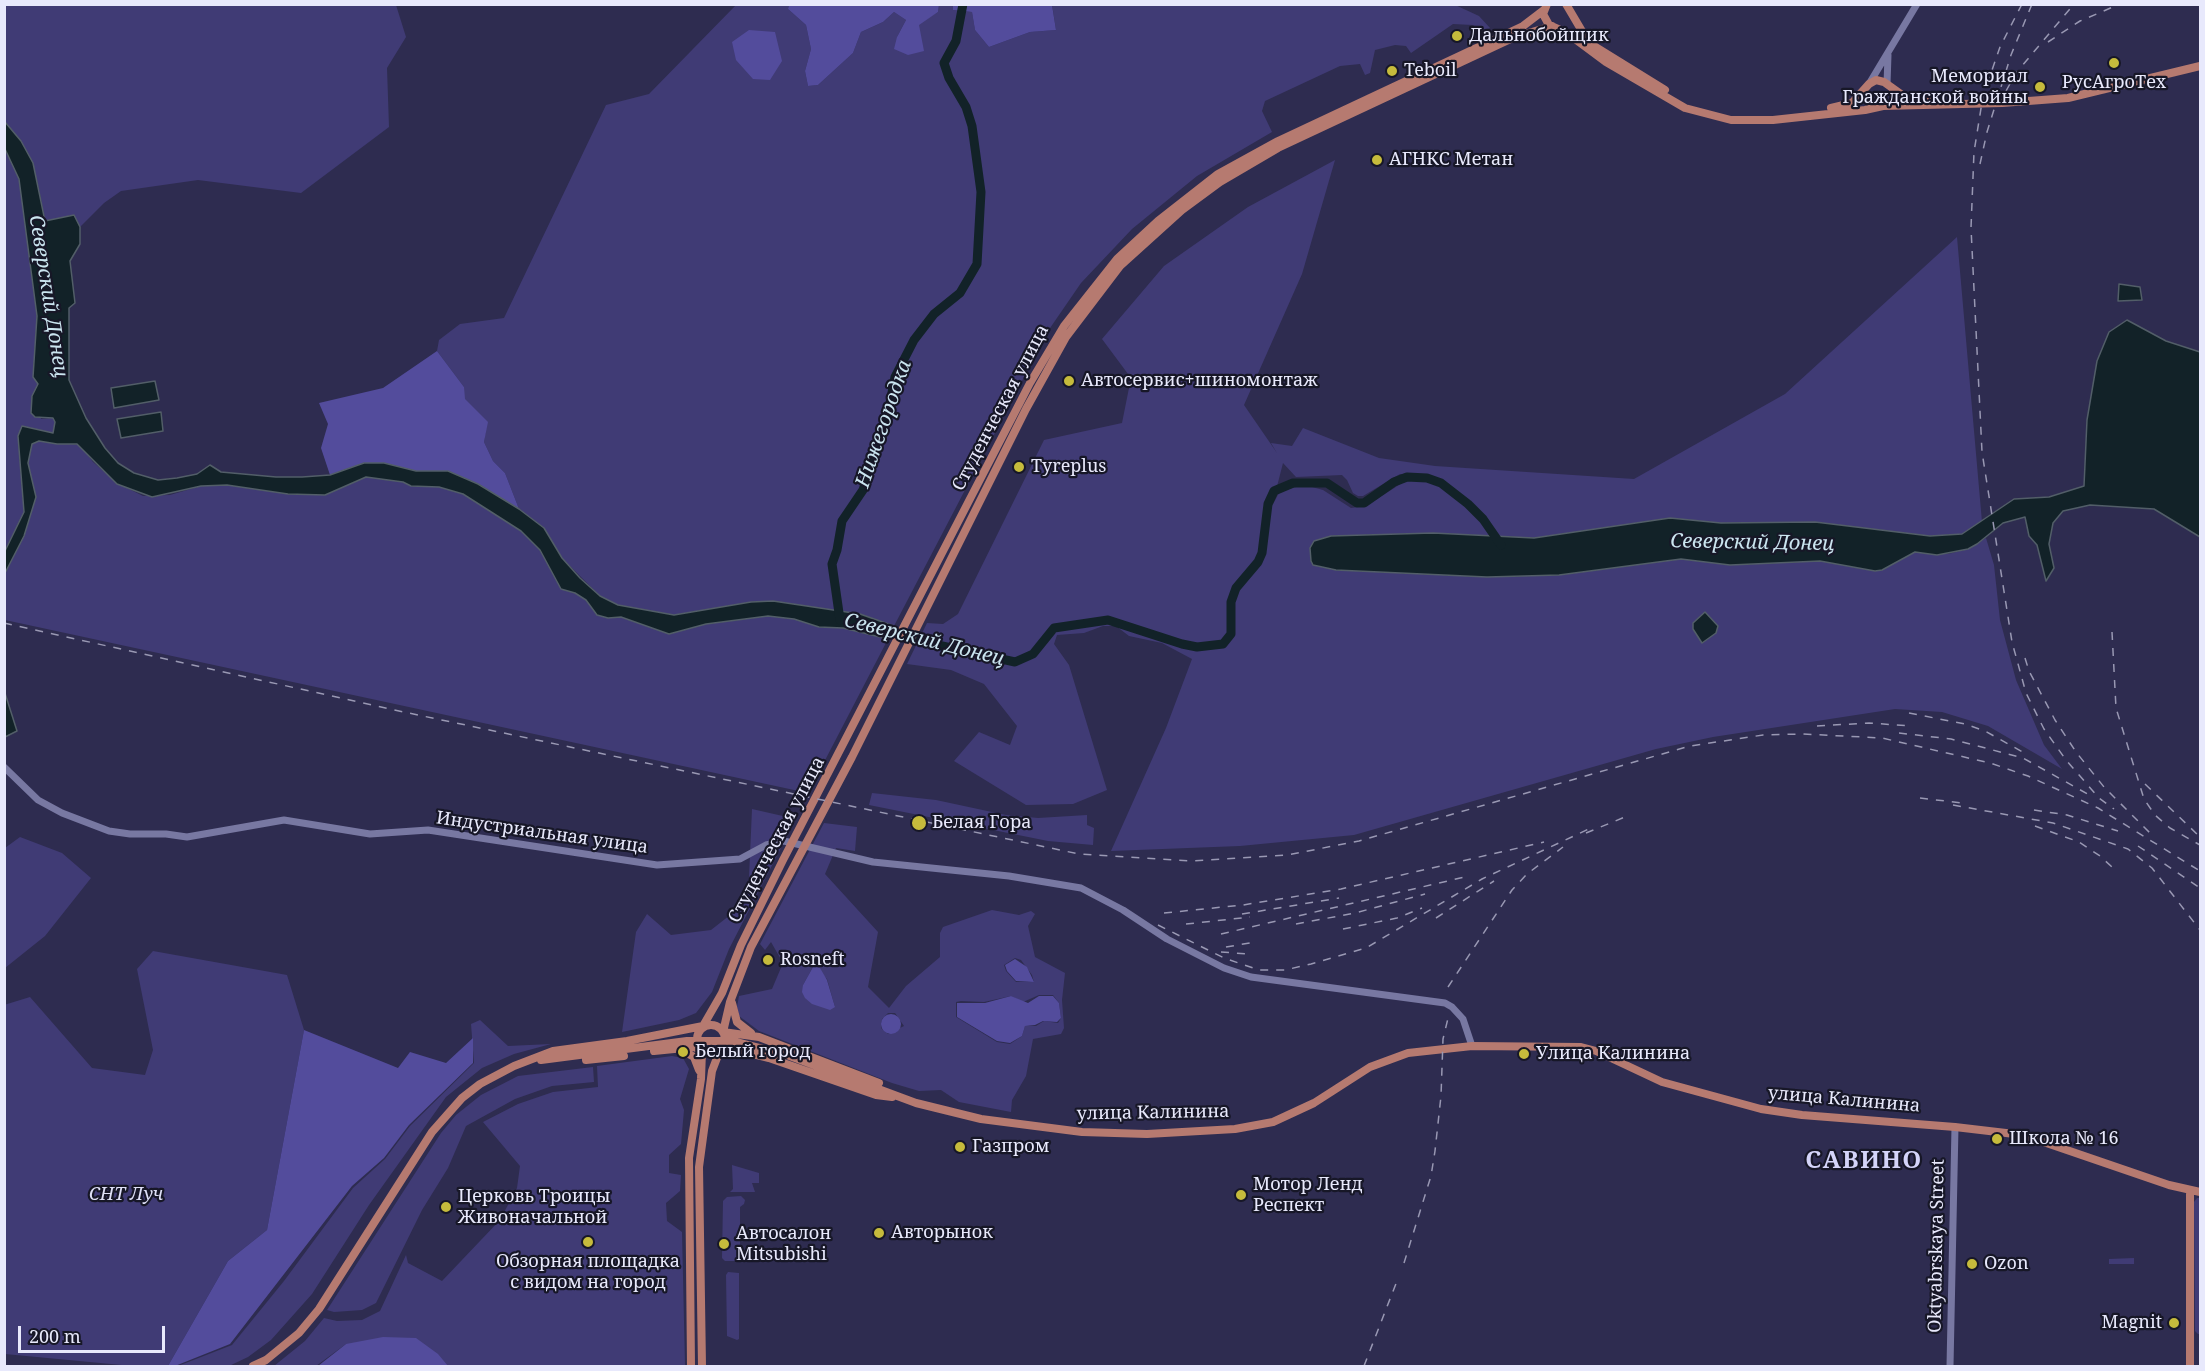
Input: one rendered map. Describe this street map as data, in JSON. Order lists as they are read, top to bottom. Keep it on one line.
{"streets":{"main road":["Студенческая улица","улица Калинина"],"street":["Индустриальная улица","Oktyabrskaya Street"]},"crossings":[["Индустриальная улица","улица Калинина"],["улица Калинина","Oktyabrskaya Street"]],"districts":["САВИНО"],"water":["Северский Донец","Нижегородка"],"parks":["СНТ Луч"],"places":["Дальнобойщик","РусАгроТех","Teboil","Мемориал Гражданской войны","АГНКС Метан","Автосервис+шиномонтаж","Tyreplus","Белая Гора","Rosneft","Белый город","Улица Калинина","Школа № 16","Газпром","Мотор Ленд Респект","Церковь Троицы Живоначальной","Авторынок","Обзорная площадка с видом на город","Автосалон Mitsubishi","Ozon","Magnit"],"scale_bar":"200 m"}
